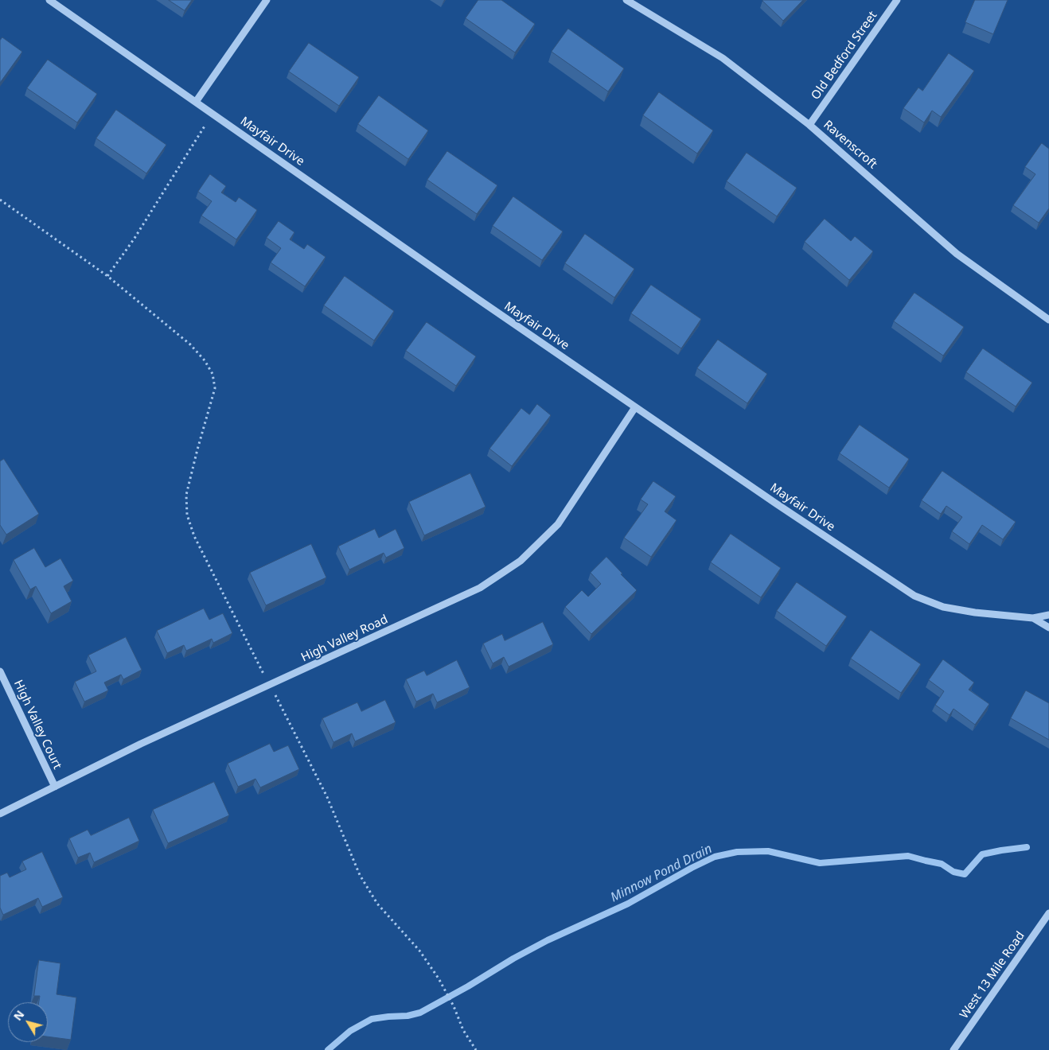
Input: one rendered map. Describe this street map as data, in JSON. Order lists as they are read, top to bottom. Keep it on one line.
{"streets":{"street":["Old Bedford Street","Mayfair Drive","Ravenscroft","High Valley Road","High Valley Court","West 13 Mile Road"]},"crossings":[["Old Bedford Street","Ravenscroft"],["Mayfair Drive","High Valley Road"],["High Valley Road","High Valley Court"]],"water":["Minnow Pond Drain"],"north":"top left"}
